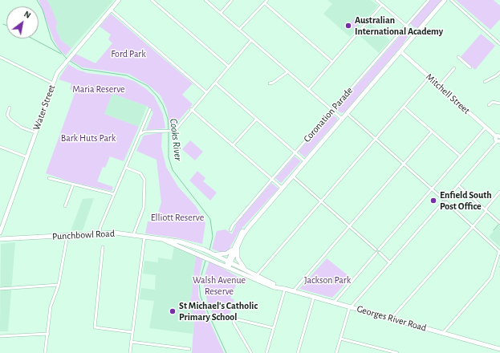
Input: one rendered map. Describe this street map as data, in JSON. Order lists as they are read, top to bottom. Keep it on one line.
{"streets":{"main road":["Mitchell Street","Water Street","Coronation Parade","Punchbowl Road","Georges River Road"]},"crossings":[["Mitchell Street","Coronation Parade"],["Coronation Parade","Punchbowl Road"],["Coronation Parade","Georges River Road"],["Punchbowl Road","Georges River Road"]],"water":["Cooks River"],"parks":["Ford Park","Maria Reserve","Bark Huts Park","Elliott Reserve","Walsh Avenue Reserve","Jackson Park"],"places":["Australian International Academy","Enfield South Post Office","St Michael's Catholic Primary School"],"north":"top right"}
